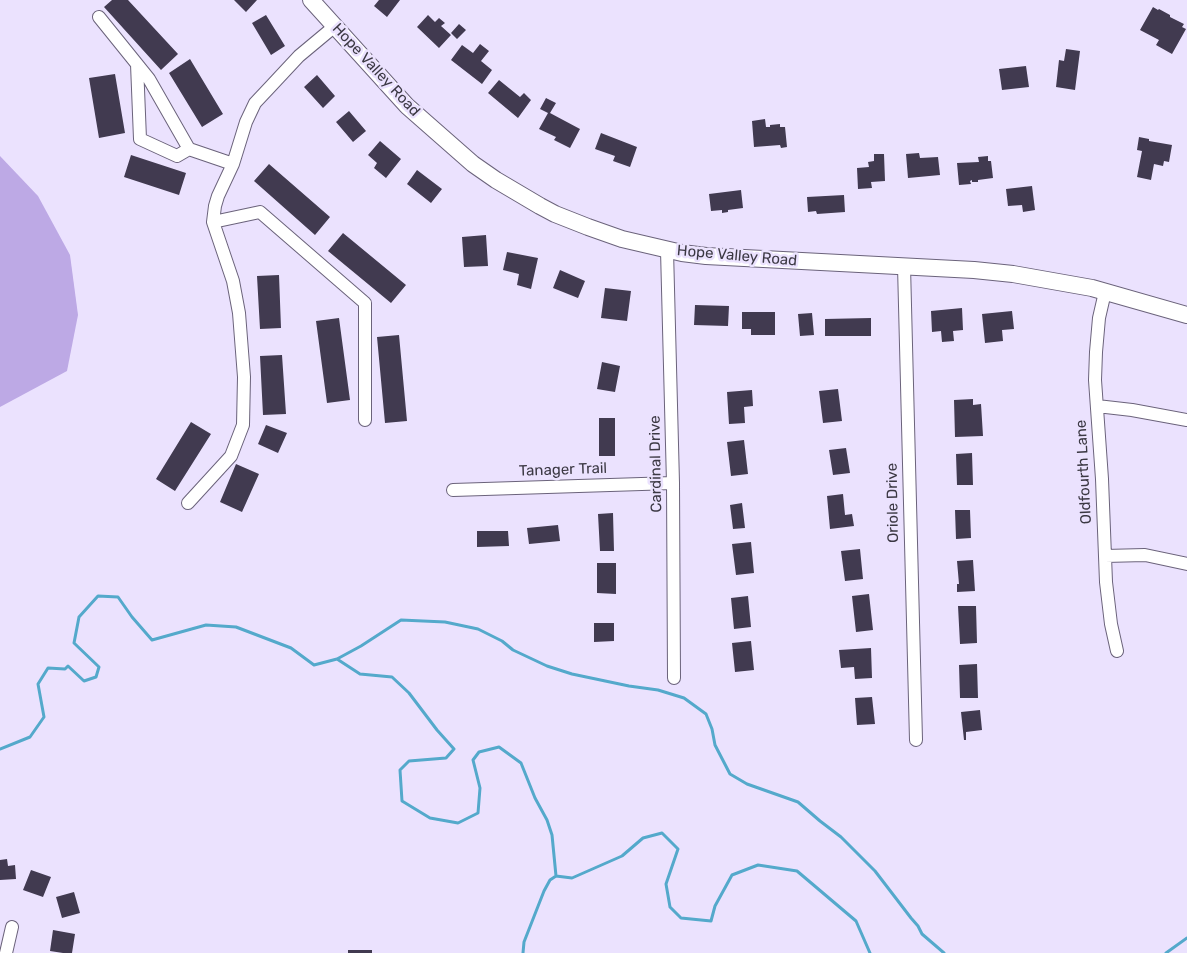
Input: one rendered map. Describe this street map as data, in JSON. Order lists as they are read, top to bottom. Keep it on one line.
{"streets":{"main road":["Hope Valley Road"],"street":["Cardinal Drive","Tanager Trail","Oldfourth Lane","Oriole Drive"]},"crossings":[["Hope Valley Road","Cardinal Drive"],["Hope Valley Road","Oldfourth Lane"],["Hope Valley Road","Oriole Drive"],["Cardinal Drive","Tanager Trail"]]}
